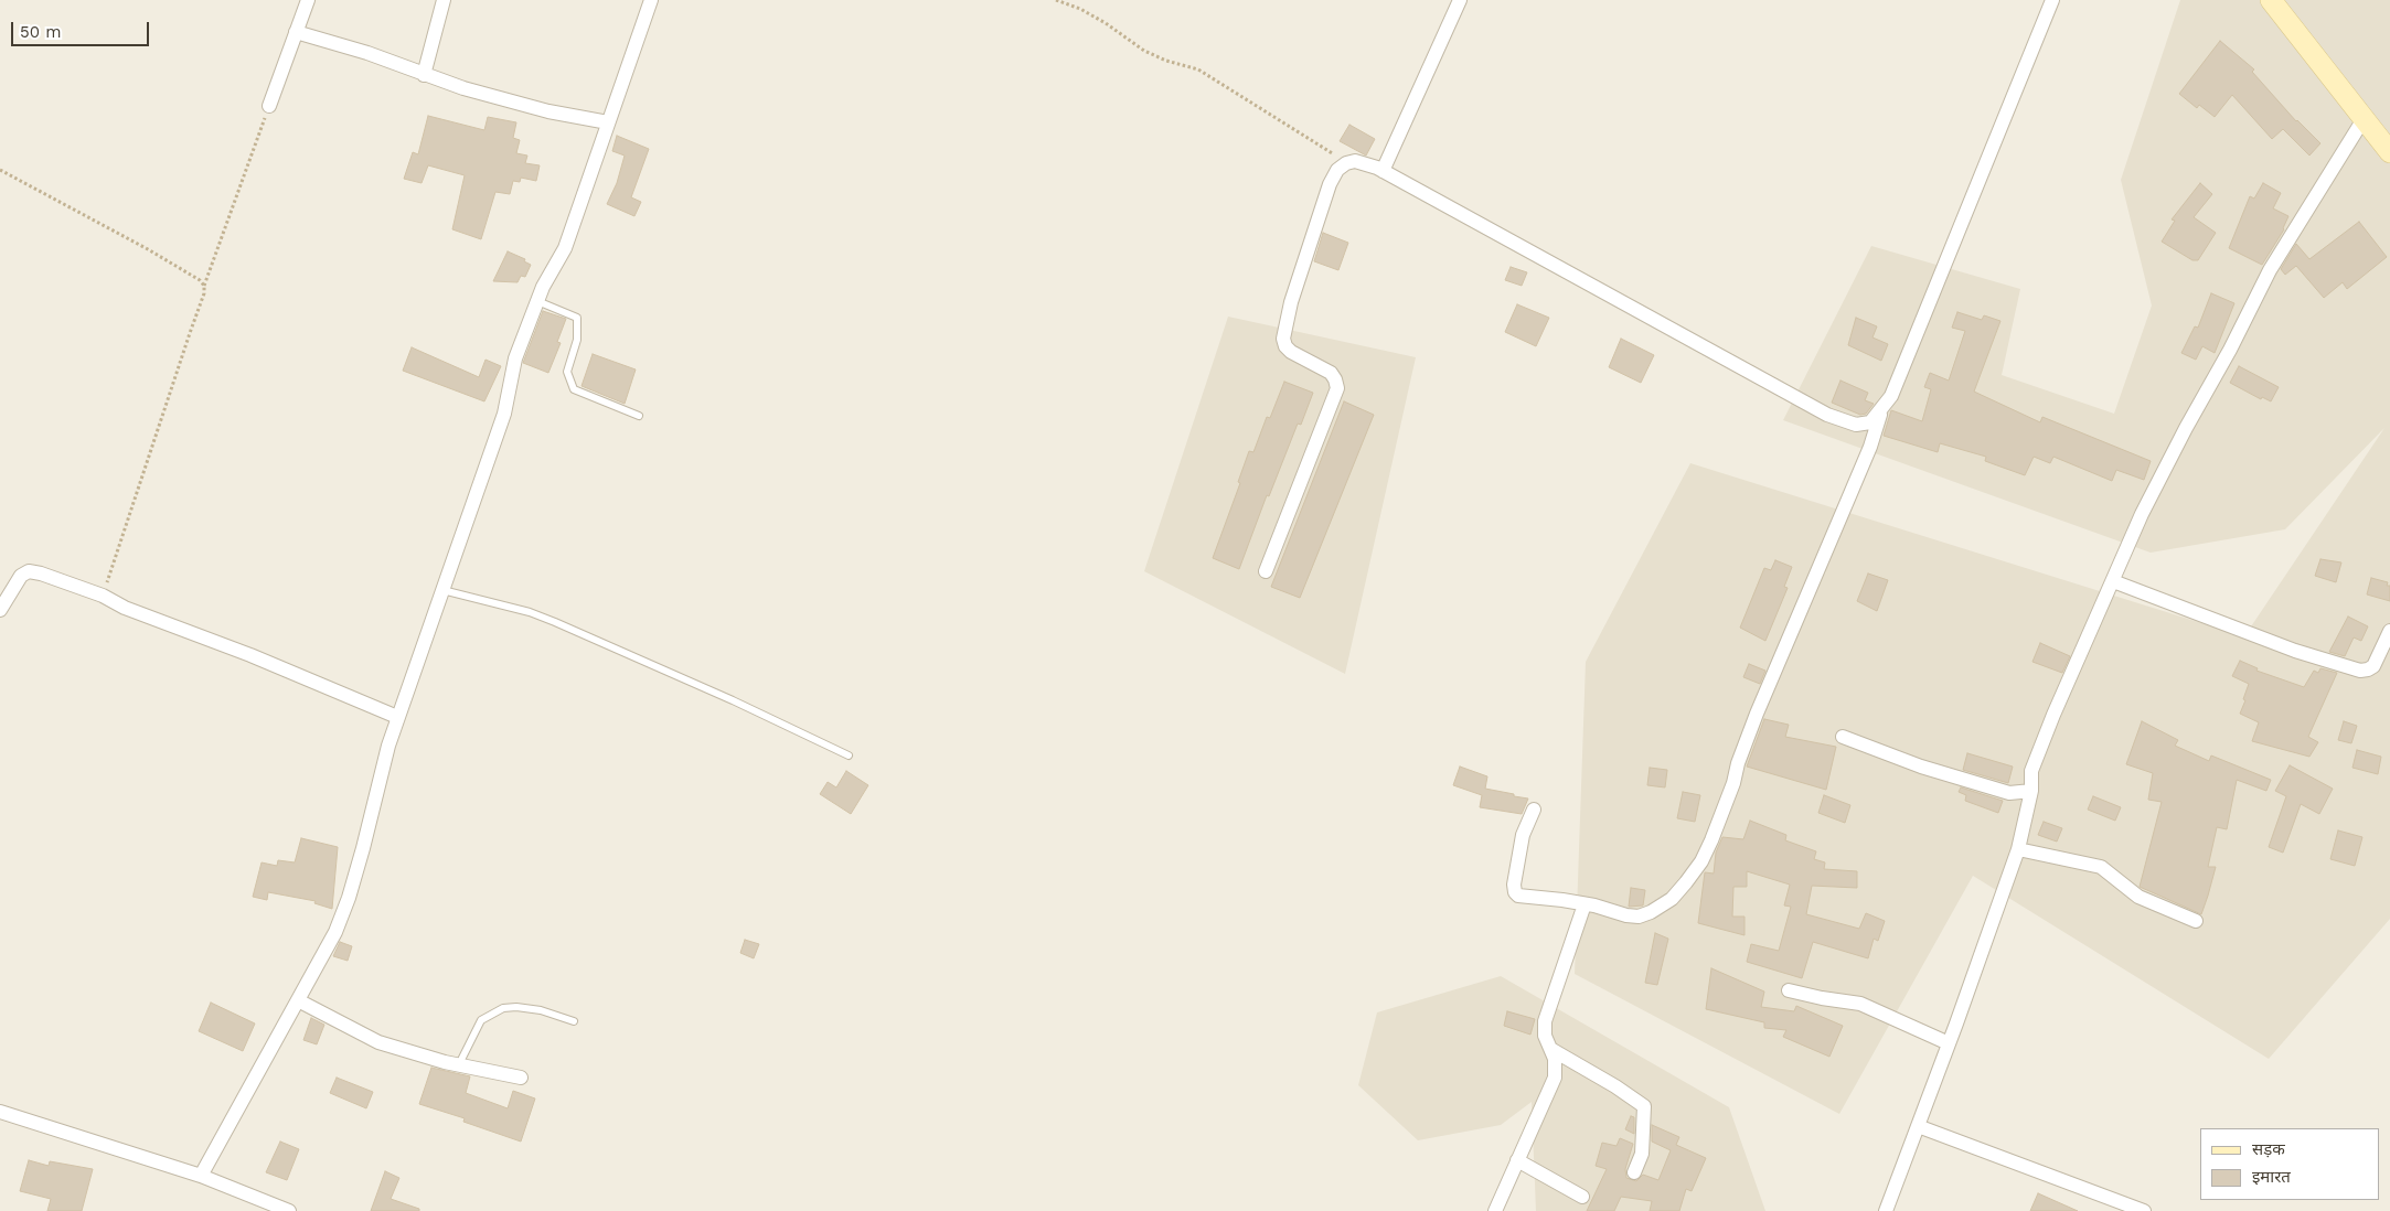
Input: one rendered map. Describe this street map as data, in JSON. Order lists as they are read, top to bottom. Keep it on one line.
{"legend":["सड़क","इमारत"],"scale_bar":"50 m"}
